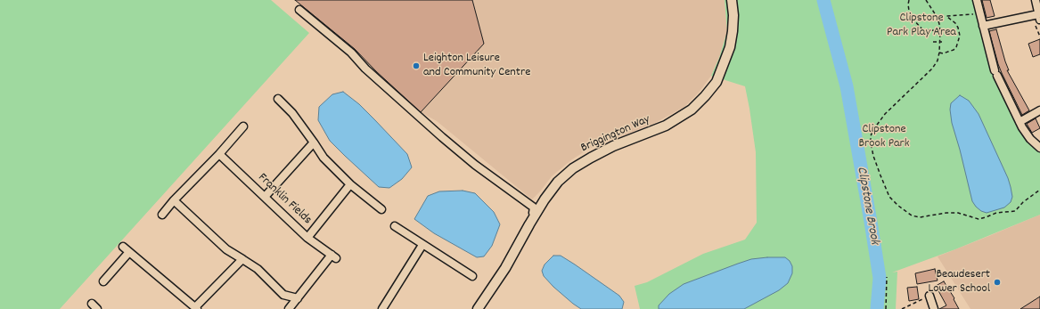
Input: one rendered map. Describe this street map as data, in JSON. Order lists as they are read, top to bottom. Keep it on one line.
{"streets":{"street":["Briggington Way","Franklin Fields"]},"water":["Clipstone Brook"],"parks":["Clipstone Park Play Area","Clipstone Brook Park"],"places":["Leighton Leisure and Community Centre","Beaudesert Lower School"]}
